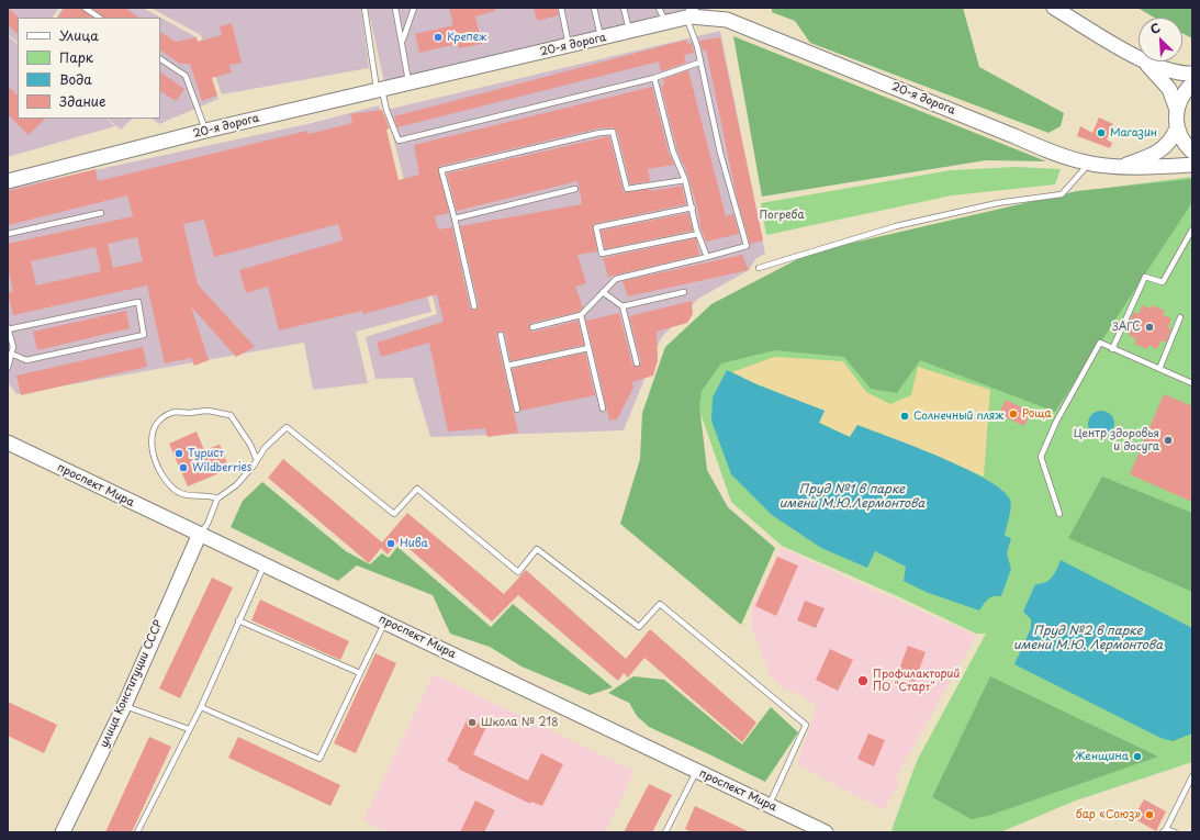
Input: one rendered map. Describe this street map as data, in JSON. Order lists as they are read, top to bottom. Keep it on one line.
{"streets":{"main road":["20-я дорога","проспект Мира","улица Конституции СССР"]},"crossings":[["проспект Мира","улица Конституции СССР"]],"water":["Пруд №1 в парке имени М.Ю.Лермонтова","Пруд №2 в парке имени М.Ю. Лермонтова"],"parks":["Погреба"],"places":["Крепеж","Магазин","ЗАГС","Роща","Солнечный пляж","Центр здоровья и досуга","Турист","Wildberries","Нива","Профилакторий ПО \"Старт\"","Школа № 218","Женщина","бар «Союз»"],"legend":["Улица","Парк","Вода","Здание"],"north":"top left"}
